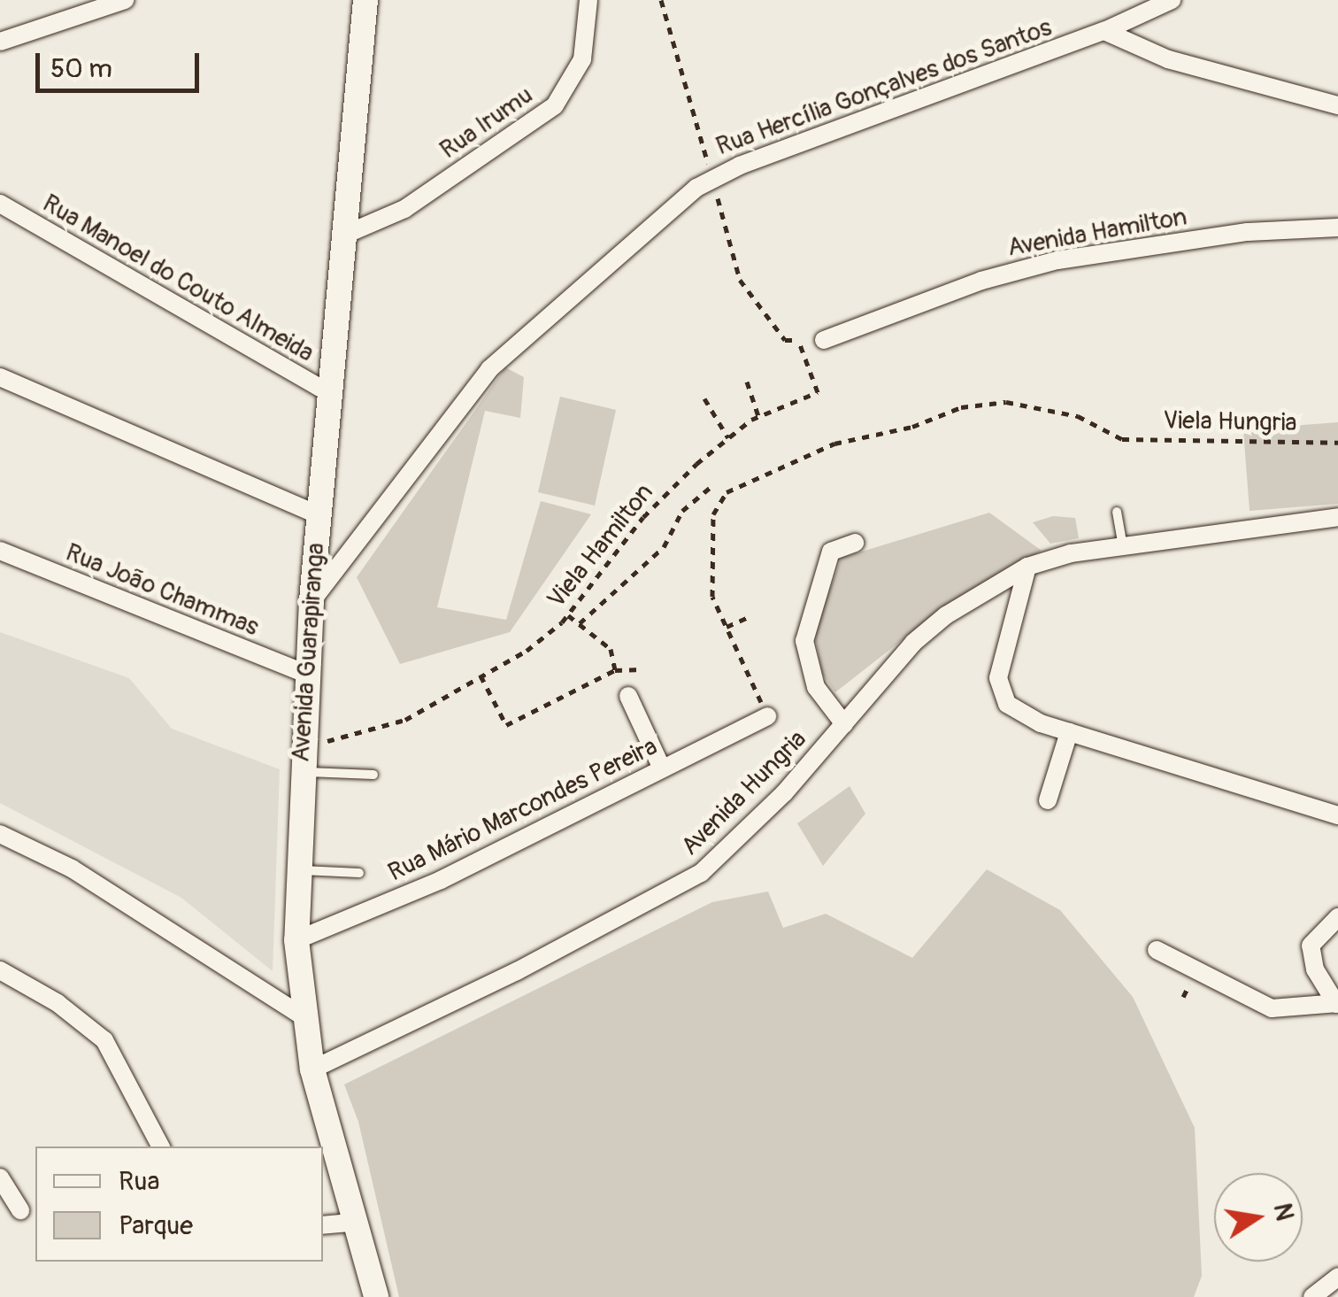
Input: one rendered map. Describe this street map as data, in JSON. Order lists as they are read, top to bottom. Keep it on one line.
{"streets":{"main road":["Avenida Guarapiranga"],"street":["Rua Hercília Gonçalves dos Santos","Rua Irumu","Avenida Hamilton","Rua Manoel do Couto Almeida","Rua João Chammas","Avenida Hungria","Rua Mário Marcondes Pereira"],"path":["Viela Hungria","Viela Hamilton"]},"crossings":[["Rua Hercília Gonçalves dos Santos","Viela Hamilton"],["Rua Hercília Gonçalves dos Santos","Avenida Guarapiranga"],["Rua Irumu","Avenida Guarapiranga"],["Rua Manoel do Couto Almeida","Avenida Guarapiranga"],["Viela Hamilton","Avenida Guarapiranga"],["Rua João Chammas","Avenida Guarapiranga"],["Avenida Guarapiranga","Avenida Hungria"],["Avenida Guarapiranga","Rua Mário Marcondes Pereira"]],"legend":["Rua","Parque"],"scale_bar":"50 m","north":"right"}
